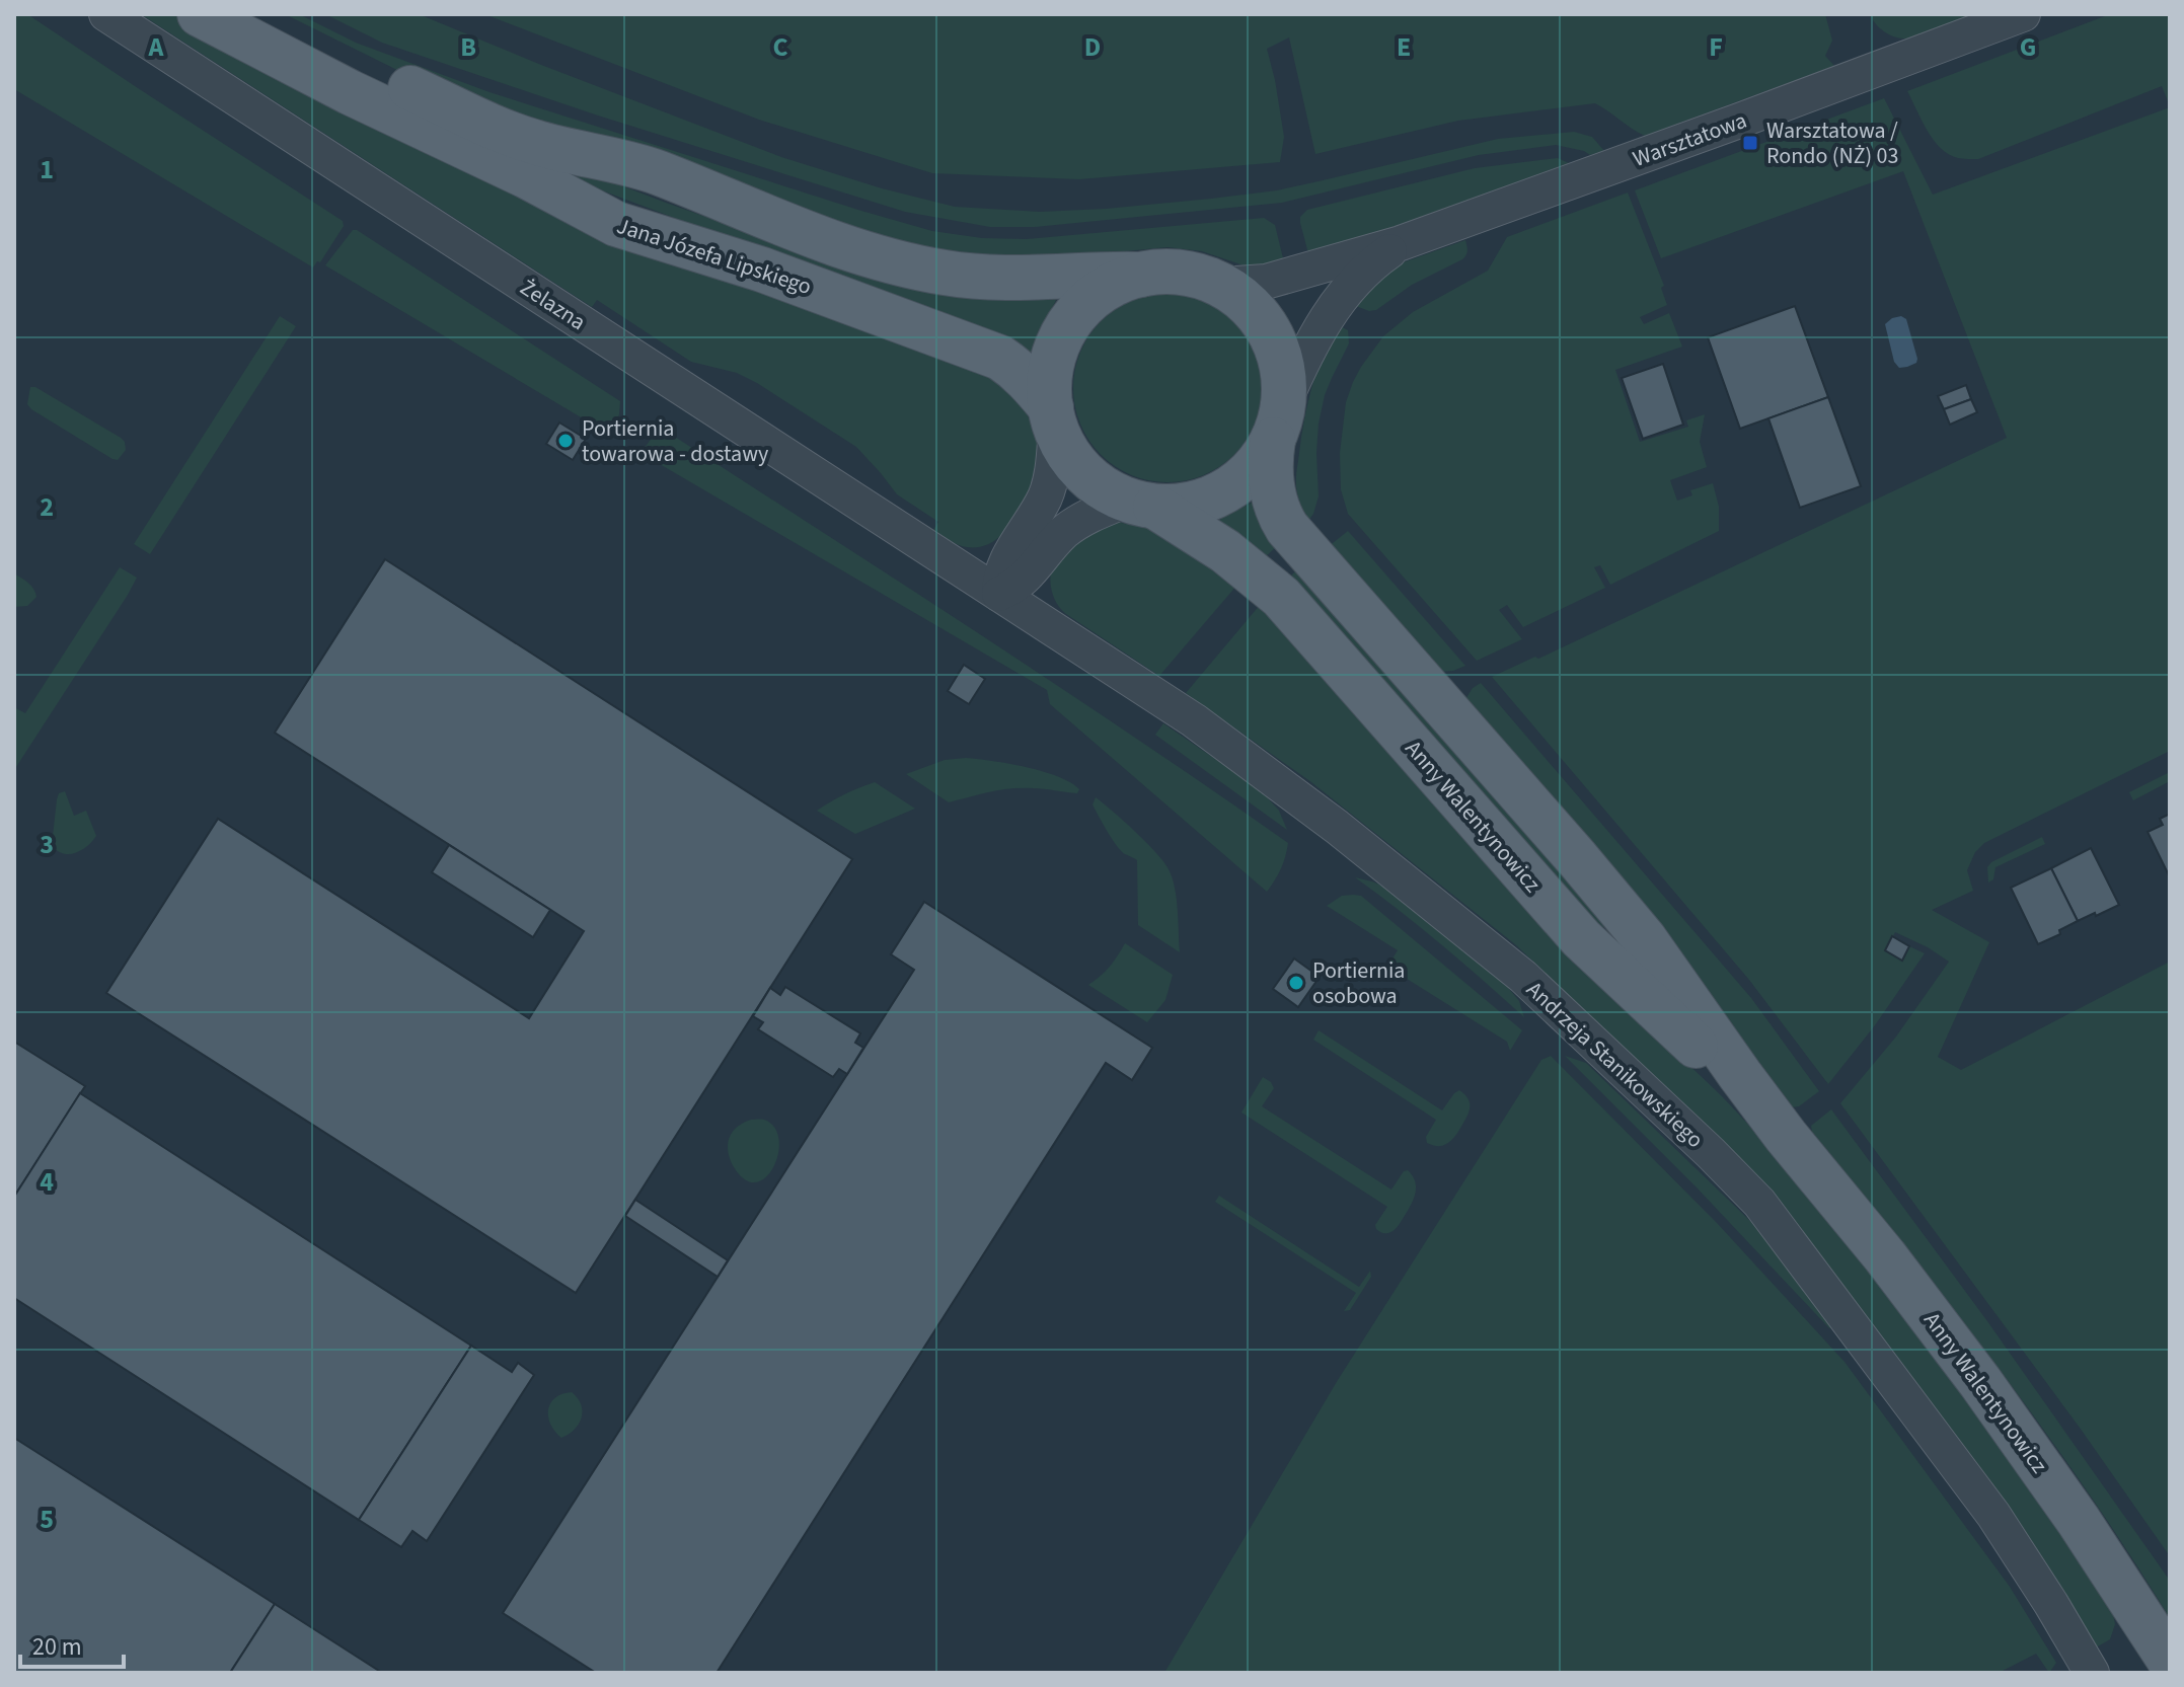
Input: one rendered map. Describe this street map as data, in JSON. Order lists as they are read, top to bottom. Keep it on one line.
{"streets":{"main road":["Jana Józefa Lipskiego","Anny Walentynowicz"],"street":["Warsztatowa","Żelazna","Andrzeja Stanikowskiego"]},"crossings":[["Warsztatowa","Jana Józefa Lipskiego"],["Warsztatowa","Anny Walentynowicz"],["Jana Józefa Lipskiego","Anny Walentynowicz"],["Żelazna","Andrzeja Stanikowskiego"]],"places":{"transit":["Warsztatowa / Rondo (NŻ) 03"],"other":["Portiernia towarowa - dostawy","Portiernia osobowa"]},"scale_bar":"20 m","grid":{"columns":["A","B","C","D","E","F","G"],"rows":["1","2","3","4","5"]}}
